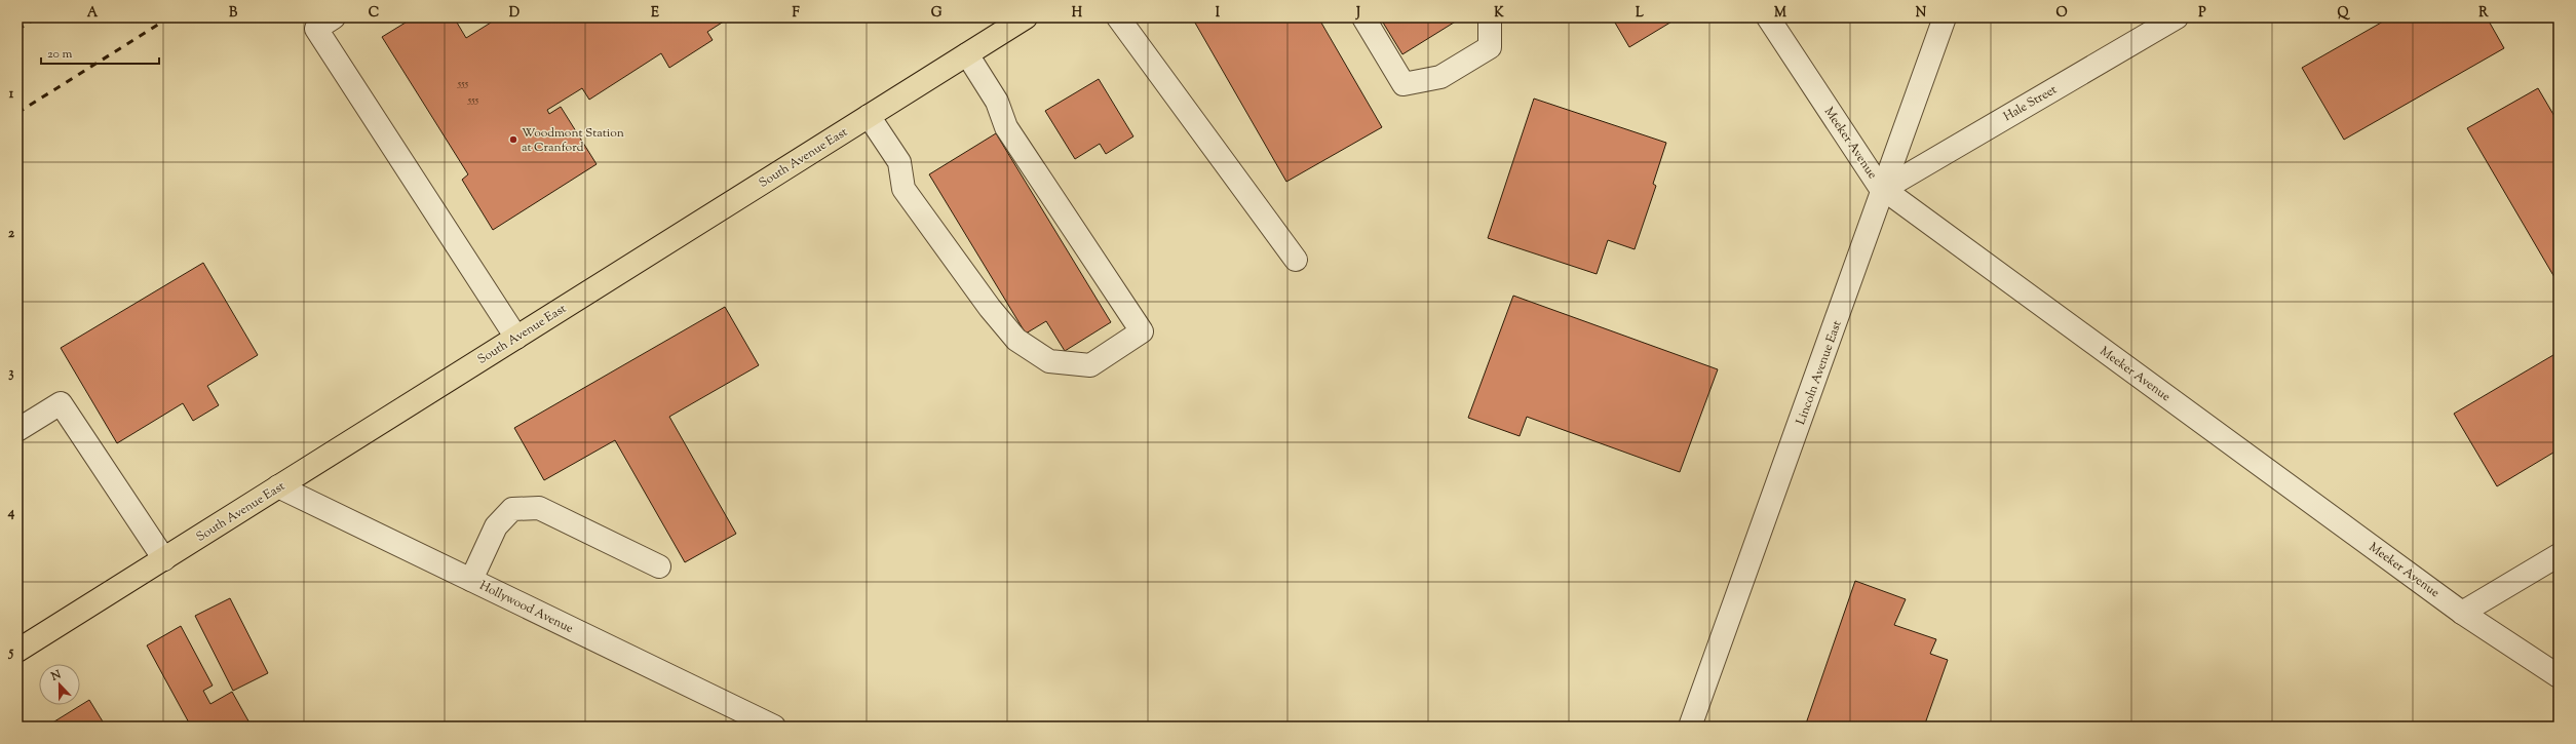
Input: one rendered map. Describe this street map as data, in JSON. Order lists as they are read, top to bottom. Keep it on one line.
{"streets":{"main road":["South Avenue East"],"street":["Hale Street","Meeker Avenue","Lincoln Avenue East","Hollywood Avenue"]},"crossings":[["Hale Street","Meeker Avenue"],["Hale Street","Lincoln Avenue East"],["Meeker Avenue","Lincoln Avenue East"],["South Avenue East","Hollywood Avenue"]],"places":["Woodmont Station at Cranford"],"house_numbers":["555","555"],"scale_bar":"20 m","north":"top","grid":{"columns":["A","B","C","D","E","F","G","H","I","J","K","L","M","N","O","P","Q","R"],"rows":["1","2","3","4","5"]}}
